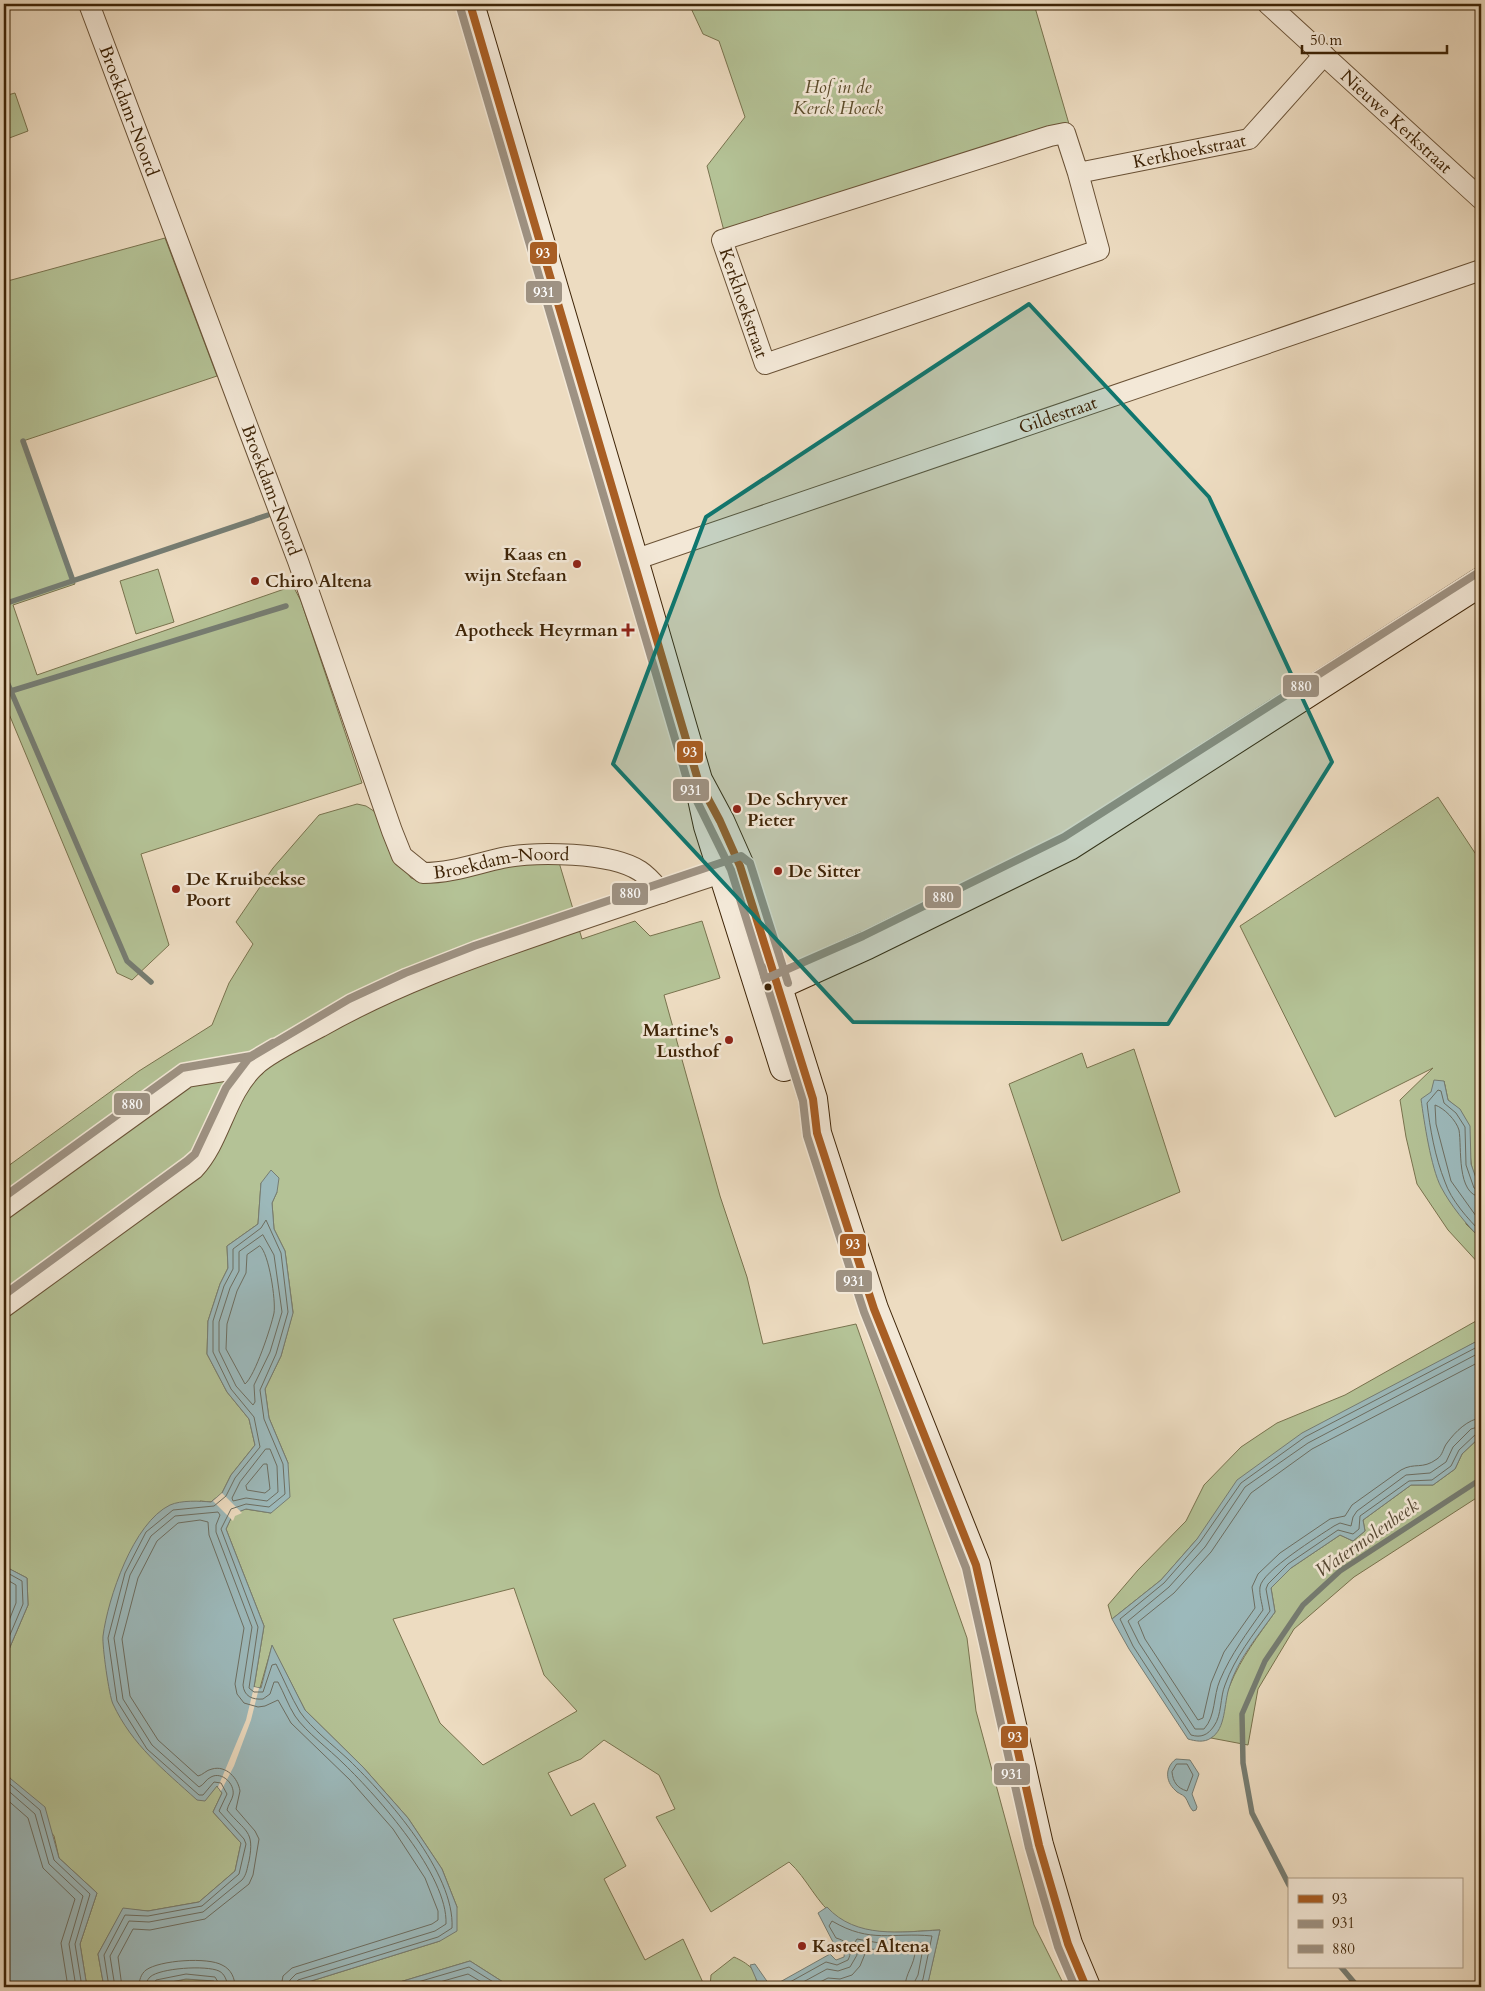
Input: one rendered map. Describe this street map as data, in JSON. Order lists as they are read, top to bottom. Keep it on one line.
{"streets":{"street":["Broekdam-Noord","Nieuwe Kerkstraat","Kerkhoekstraat","Gildestraat"]},"crossings":[["Nieuwe Kerkstraat","Kerkhoekstraat"]],"water":["Watermolenbeek"],"parks":["Hof in de Kerck Hoeck"],"places":{"other":["Kaas en wijn Stefaan","Chiro Altena","De Schryver Pieter","De Sitter","De Kruibeekse Poort","Martine's Lusthof","Kasteel Altena"],"health":["Apotheek Heyrman"]},"lines":["transit line 93","transit line 931","transit line 880"],"legend":["93","931","880"],"scale_bar":"50 m"}
